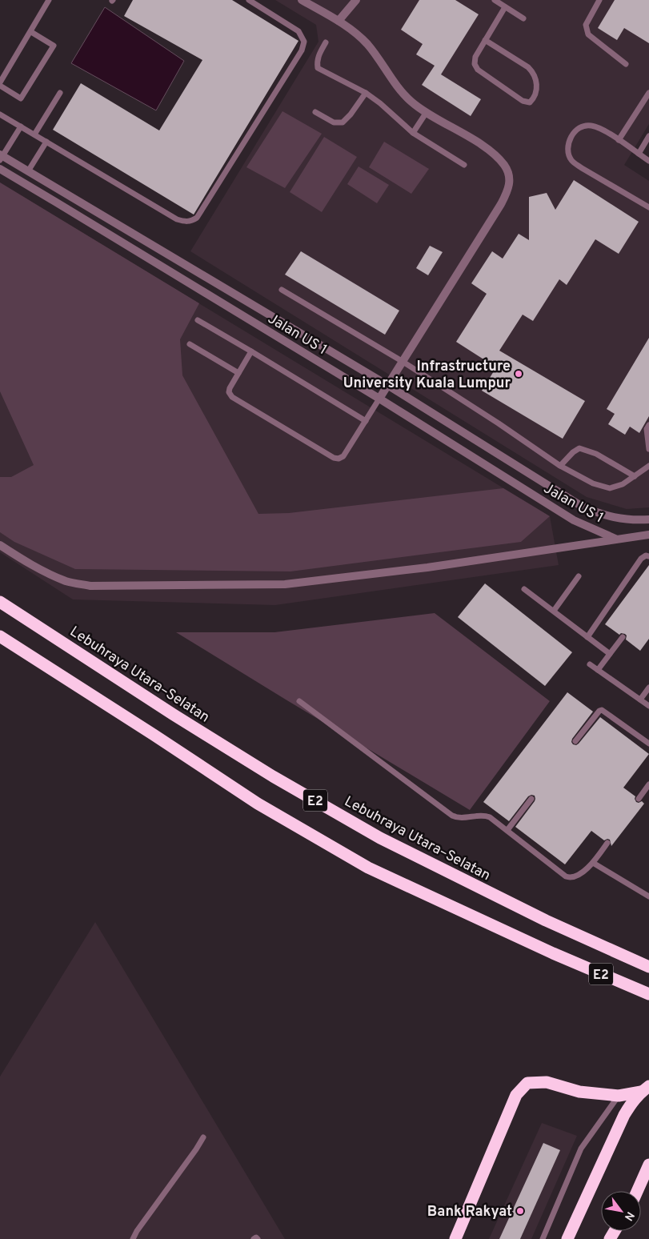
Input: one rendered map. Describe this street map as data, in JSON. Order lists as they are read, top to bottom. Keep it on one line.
{"streets":{"highway":["Lebuhraya Utara–Selatan","E2"],"street":["Jalan US 1"]},"places":["Infrastructure University Kuala Lumpur","Bank Rakyat"],"north":"bottom right"}
